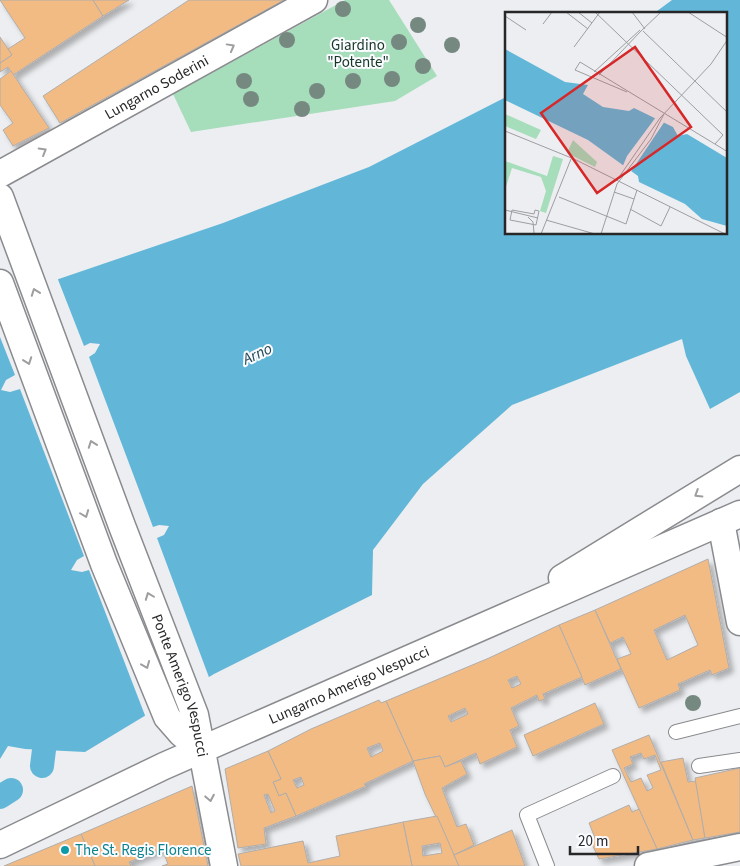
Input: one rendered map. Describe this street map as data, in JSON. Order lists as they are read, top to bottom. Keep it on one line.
{"streets":{"street":["Lungarno Soderini","Ponte Amerigo Vespucci","Lungarno Amerigo Vespucci"]},"crossings":[["Lungarno Soderini","Ponte Amerigo Vespucci"],["Ponte Amerigo Vespucci","Lungarno Amerigo Vespucci"]],"one_way":["Lungarno Soderini"],"water":["Arno"],"parks":["Giardino \"Potente\""],"places":["The St. Regis Florence"],"scale_bar":"20 m"}
